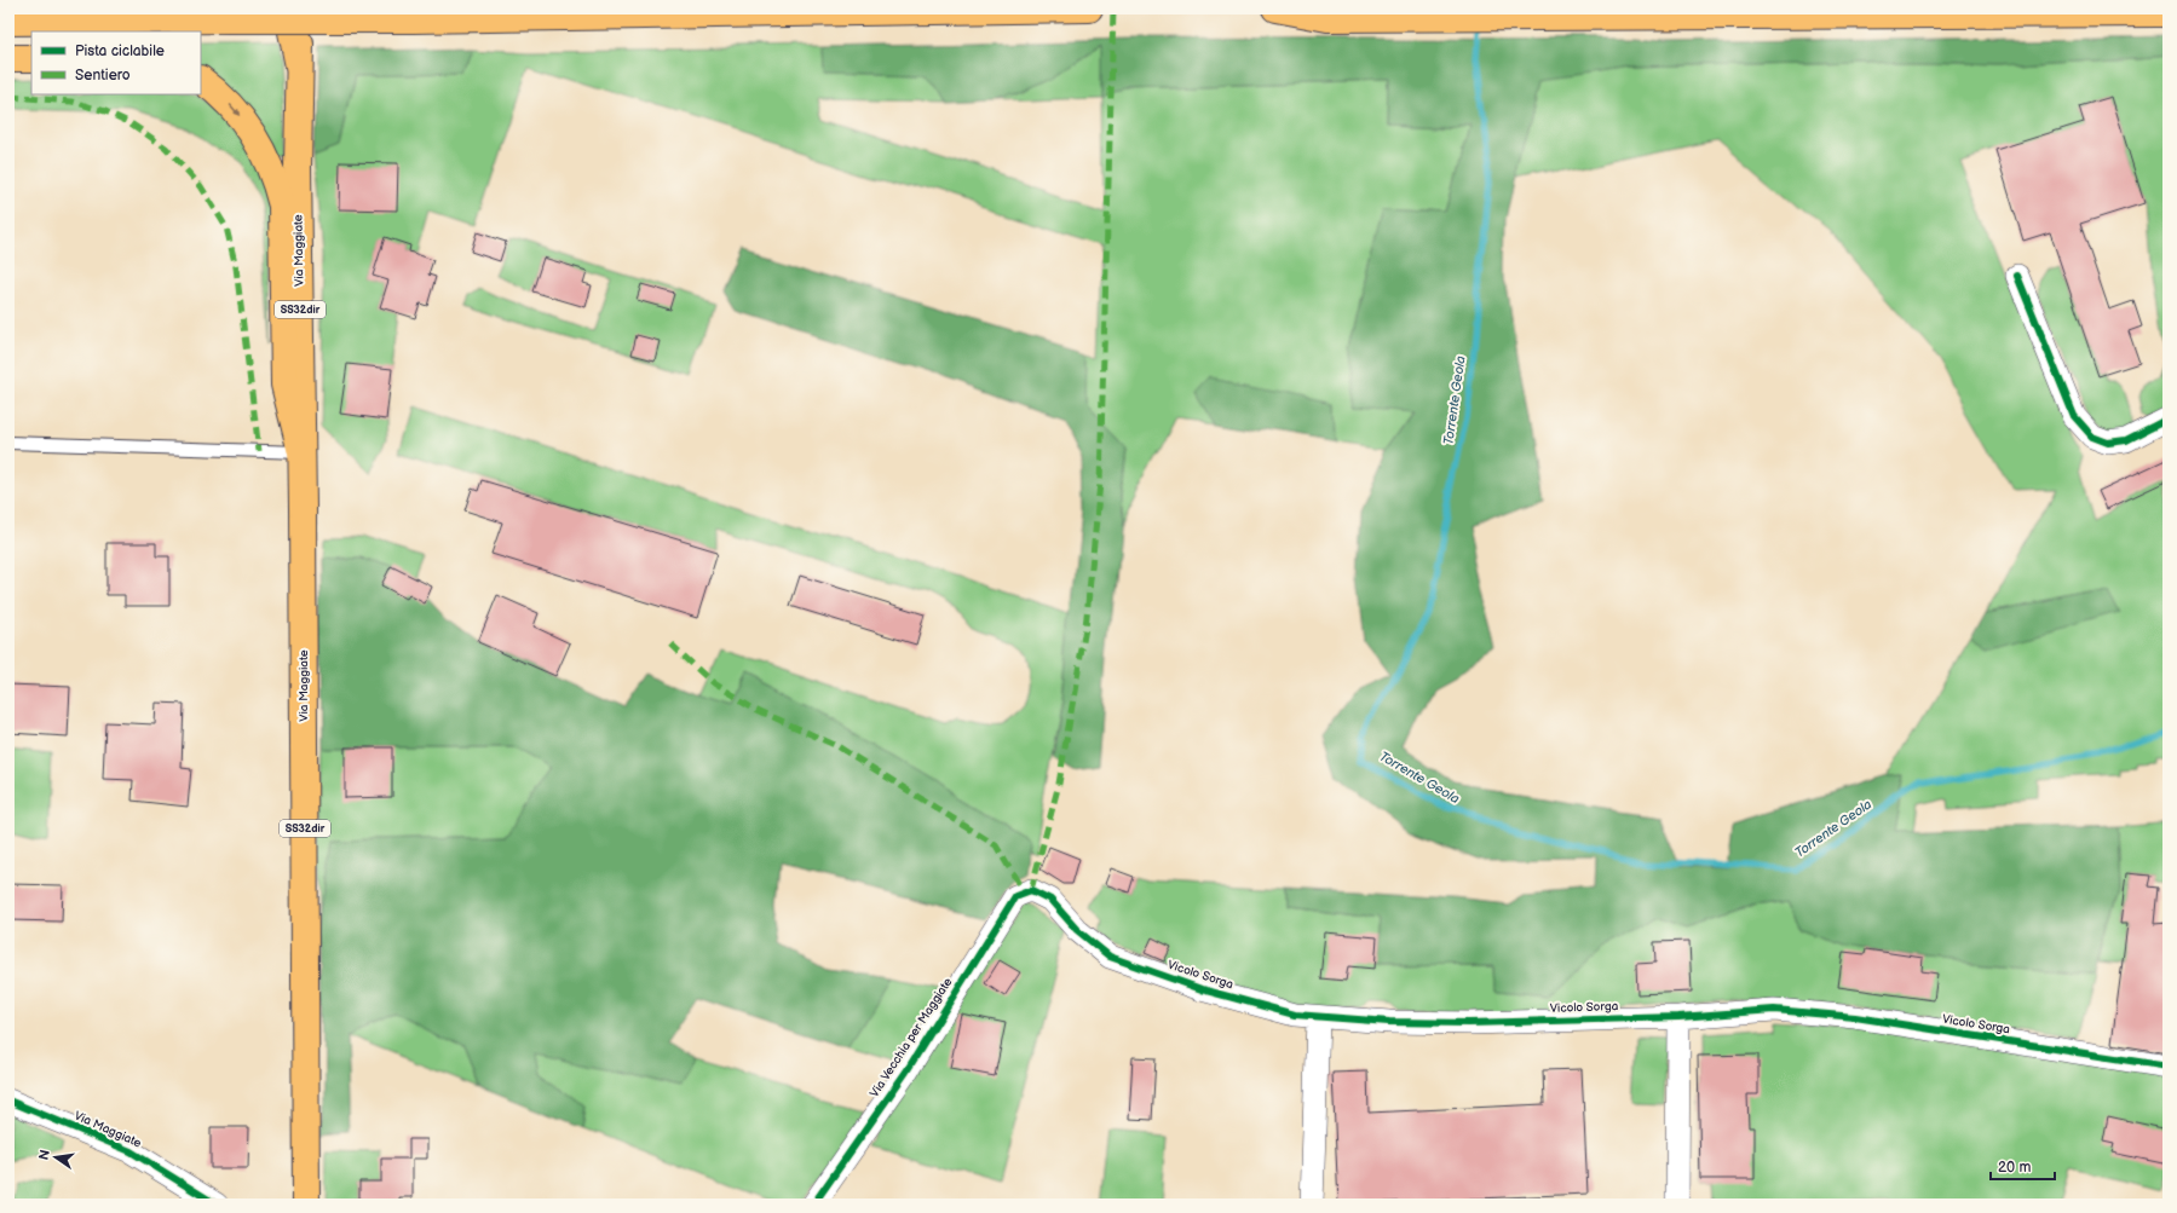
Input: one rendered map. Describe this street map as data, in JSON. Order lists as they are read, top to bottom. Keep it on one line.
{"streets":{"main road":["Via Maggiate","SS32dir"],"street":["Vicolo Sorga","Via Vecchia per Maggiate"]},"crossings":[["Via Maggiate","SS32dir"],["Vicolo Sorga","Via Vecchia per Maggiate"]],"water":["Torrente Geola"],"legend":["Pista ciclabile","Sentiero"],"scale_bar":"20 m","north":"left"}
